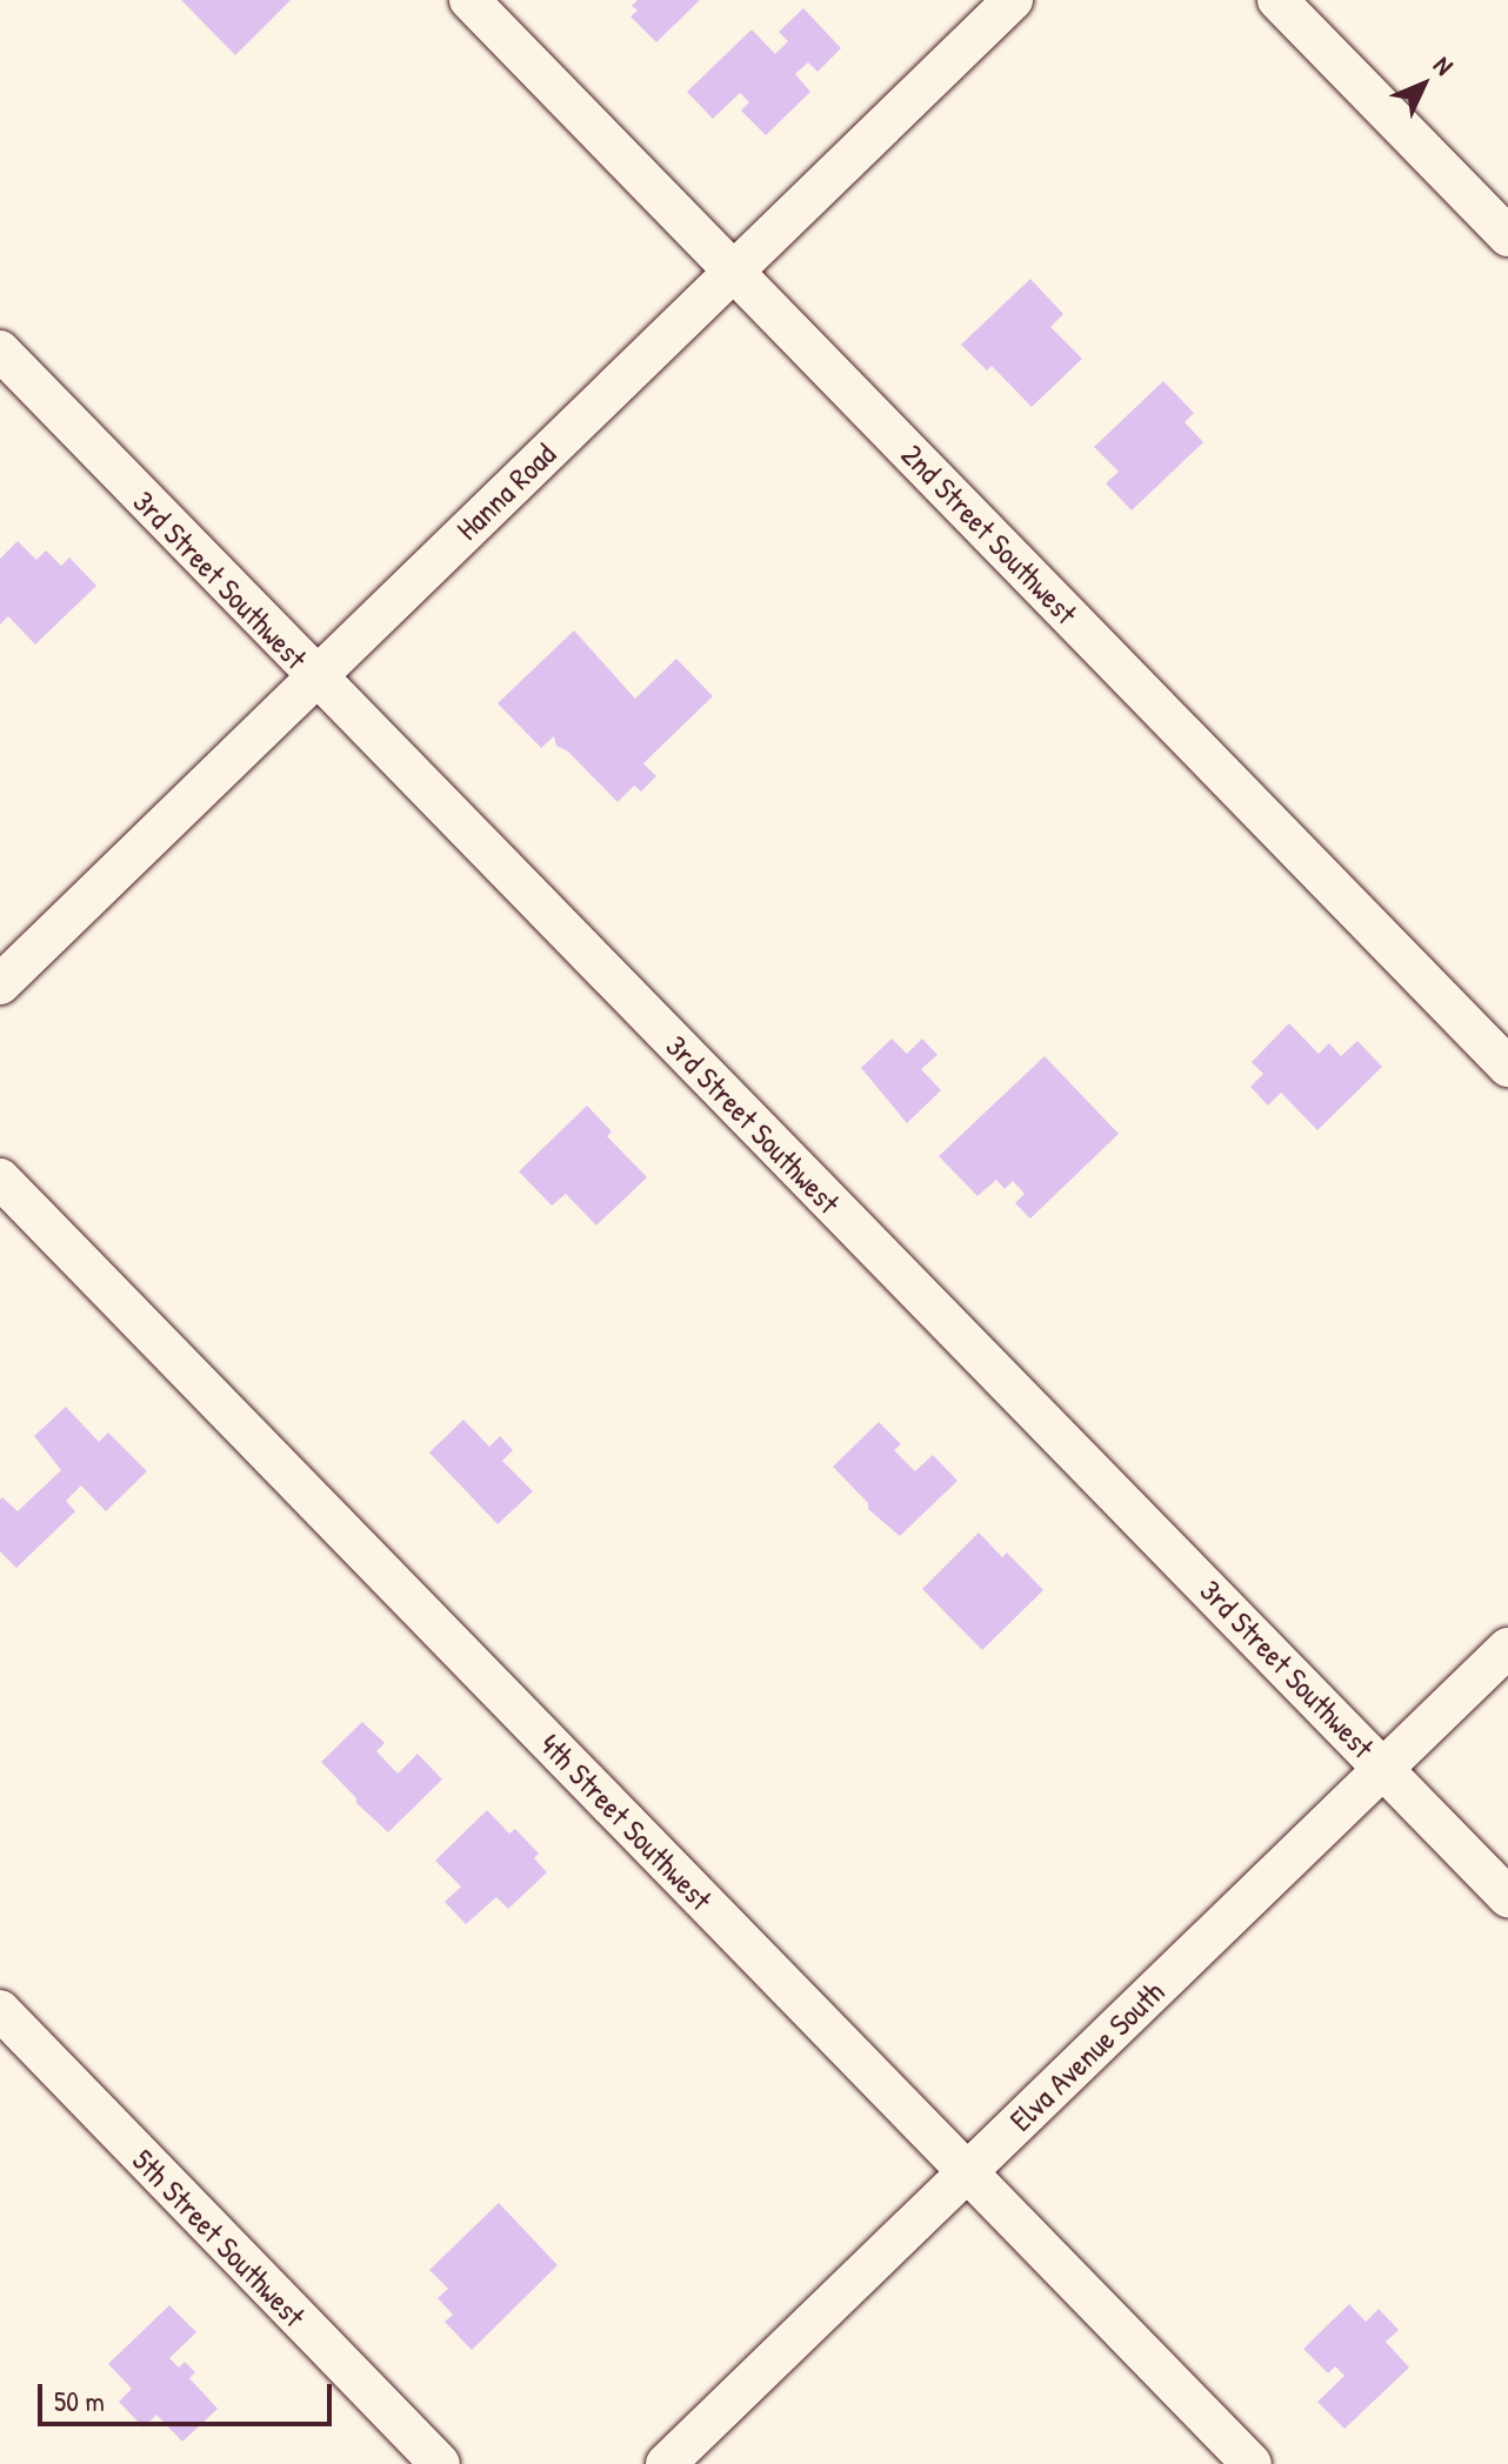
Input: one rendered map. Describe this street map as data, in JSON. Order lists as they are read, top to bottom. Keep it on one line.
{"streets":{"street":["Hanna Road","2nd Street Southwest","3rd Street Southwest","4th Street Southwest","Elva Avenue South","5th Street Southwest"]},"crossings":[["Hanna Road","2nd Street Southwest"],["Hanna Road","3rd Street Southwest"],["3rd Street Southwest","Elva Avenue South"],["4th Street Southwest","Elva Avenue South"]],"scale_bar":"50 m","north":"top right"}
